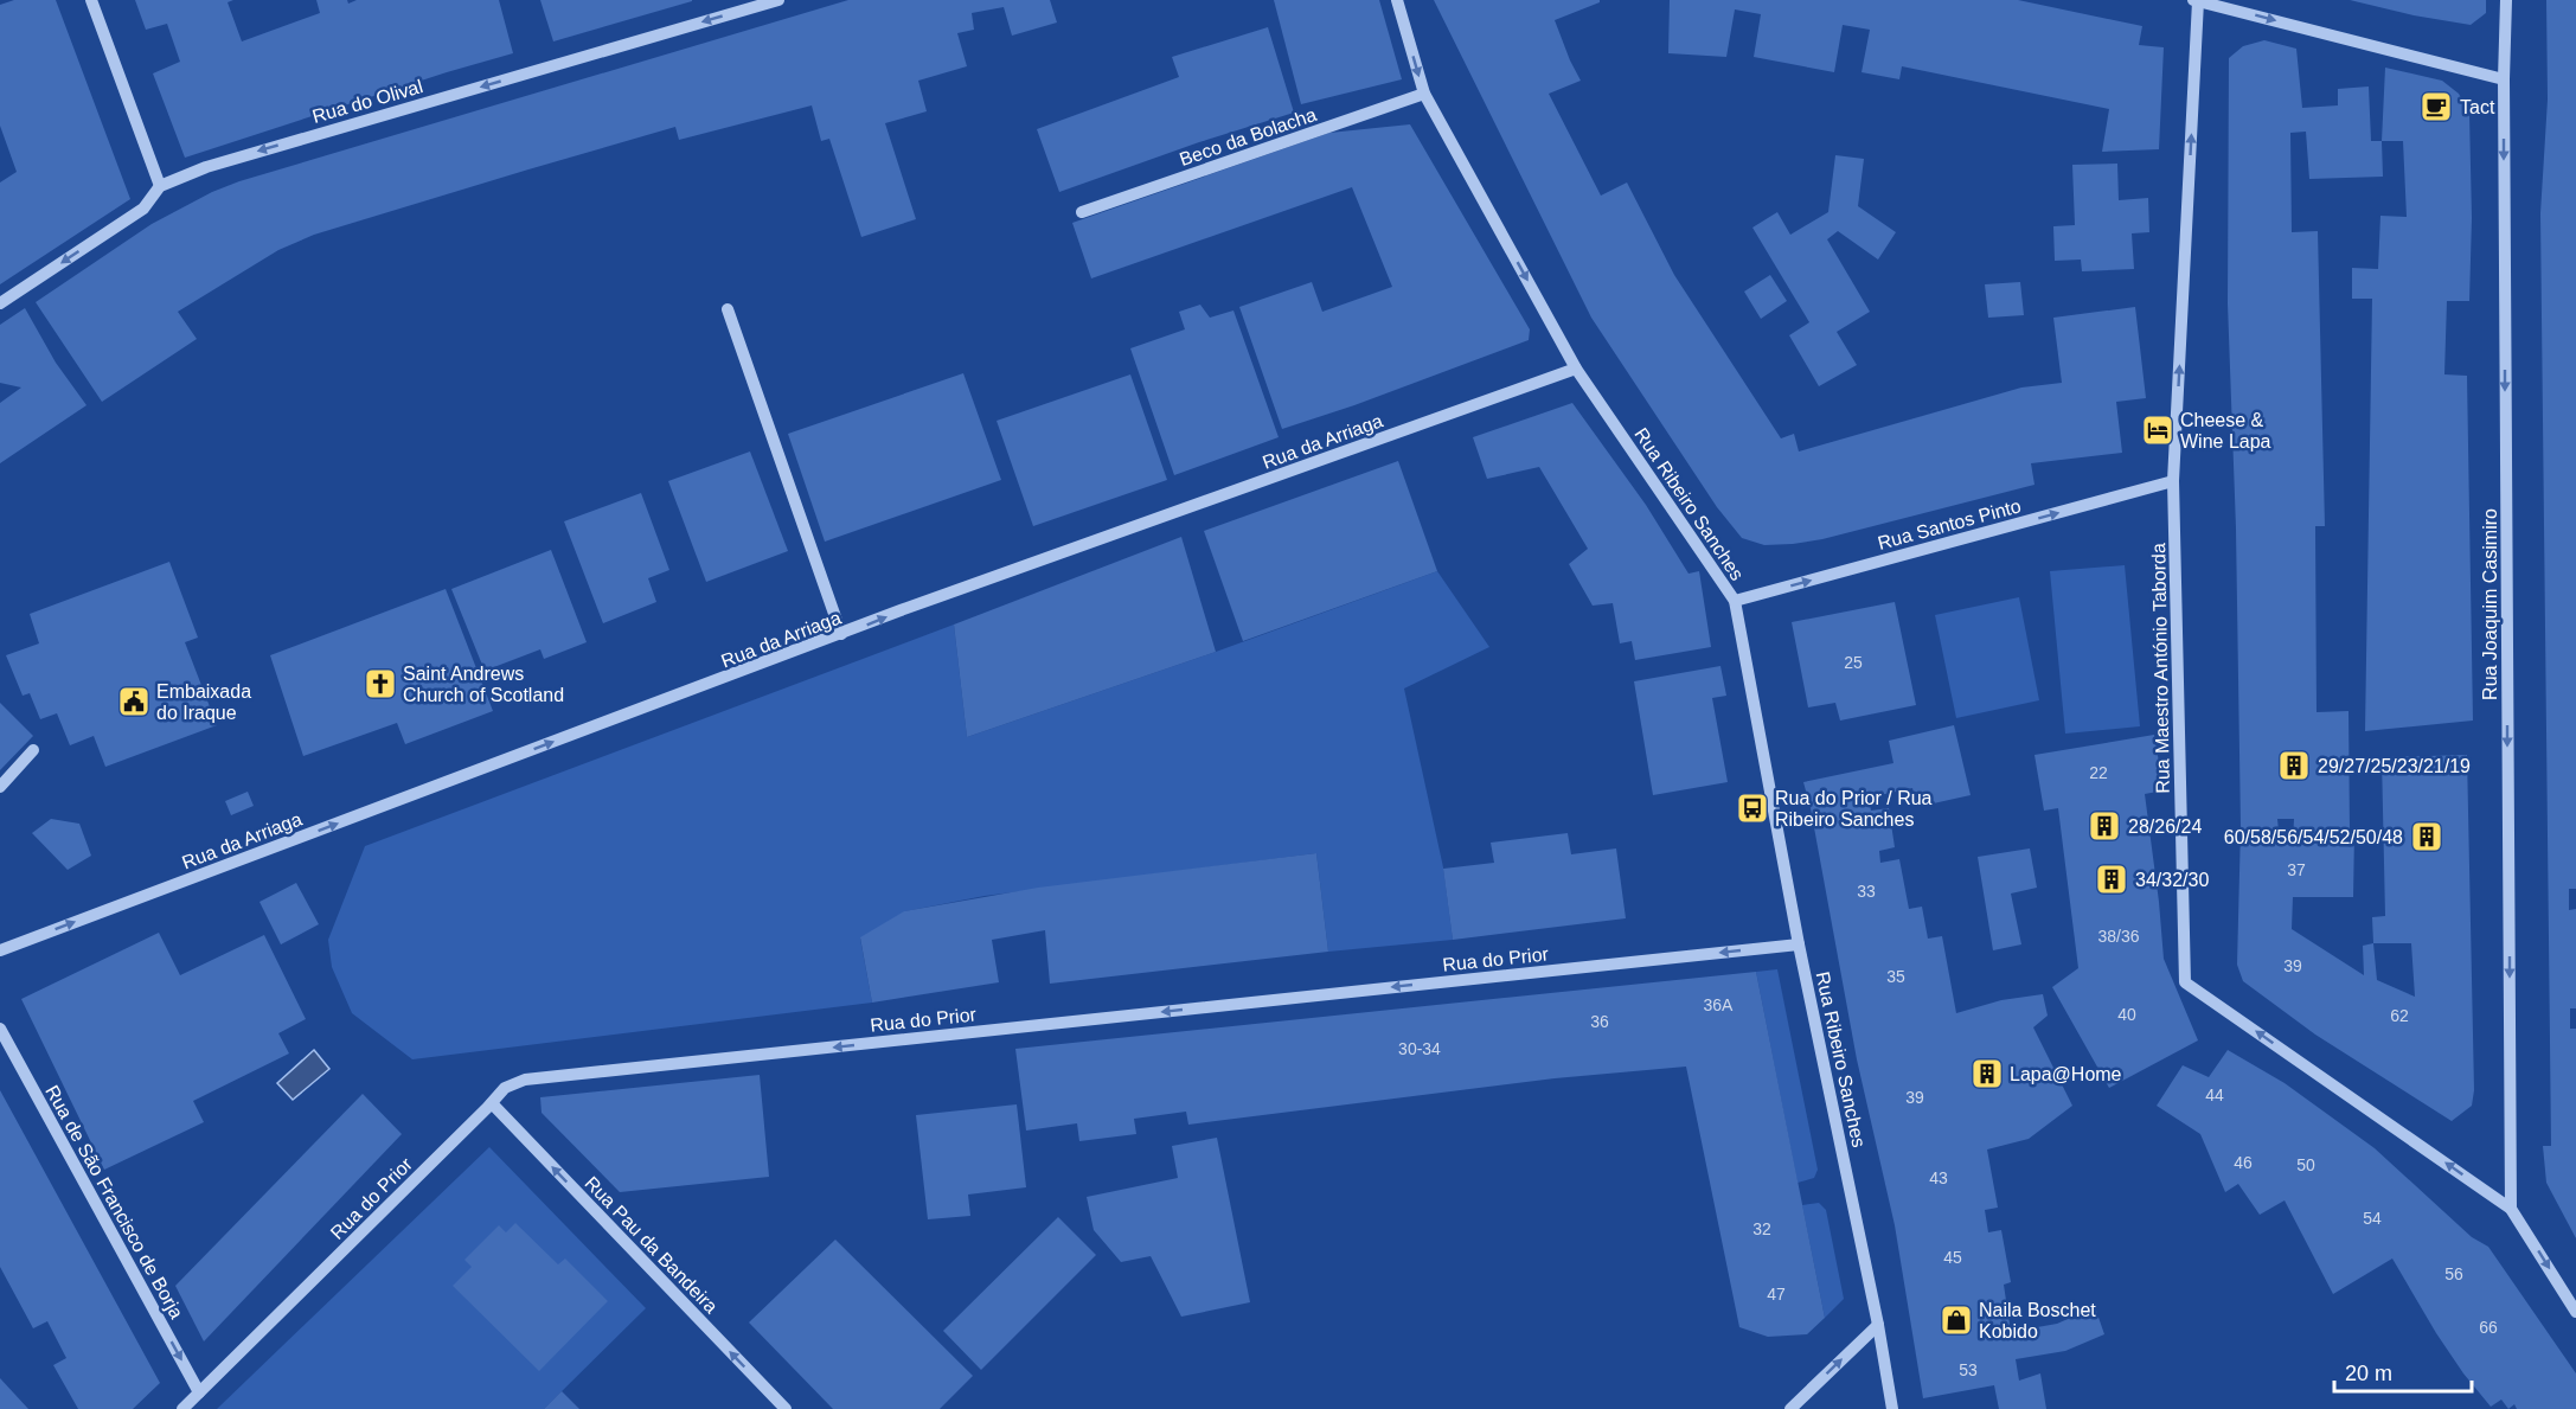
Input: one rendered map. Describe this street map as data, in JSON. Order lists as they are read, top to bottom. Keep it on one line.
{"streets":{"street":["Rua do Olival","Beco da Bolacha","Rua da Arriaga","Rua Ribeiro Sanches","Rua Santos Pinto","Rua Joaquim Casimiro","Rua Maestro António Taborda","Rua do Prior","Rua de São Francisco de Borja","Rua Pau da Bandeira"]},"crossings":[["Beco da Bolacha","Rua Ribeiro Sanches"],["Rua da Arriaga","Rua Ribeiro Sanches"],["Rua Ribeiro Sanches","Rua Santos Pinto"],["Rua Ribeiro Sanches","Rua do Prior"],["Rua Santos Pinto","Rua Maestro António Taborda"],["Rua Joaquim Casimiro","Rua Maestro António Taborda"],["Rua do Prior","Rua de São Francisco de Borja"],["Rua do Prior","Rua Pau da Bandeira"]],"one_way":["Rua do Olival","Rua da Arriaga","Rua Santos Pinto","Rua Joaquim Casimiro","Rua Maestro António Taborda","Rua do Prior","Rua de São Francisco de Borja","Rua Pau da Bandeira"],"places":{"cafe":["Tact"],"hotel":["Cheese & Wine Lapa"],"church":["Saint Andrews Church of Scotland"],"public building":["Embaixada do Iraque"],"building":["29/27/25/23/21/19","28/26/24","60/58/56/54/52/50/48","34/32/30","Lapa@Home"],"bus stop":["Rua do Prior / Rua Ribeiro Sanches"],"shop":["Naila Boschet Kobido"]},"house_numbers":["25","22","37","33","38/36","39","35","36A","40","62","36","30-34","44","39","46","50","43","54","32","45","56","47","66","53"],"scale_bar":"20 m"}
